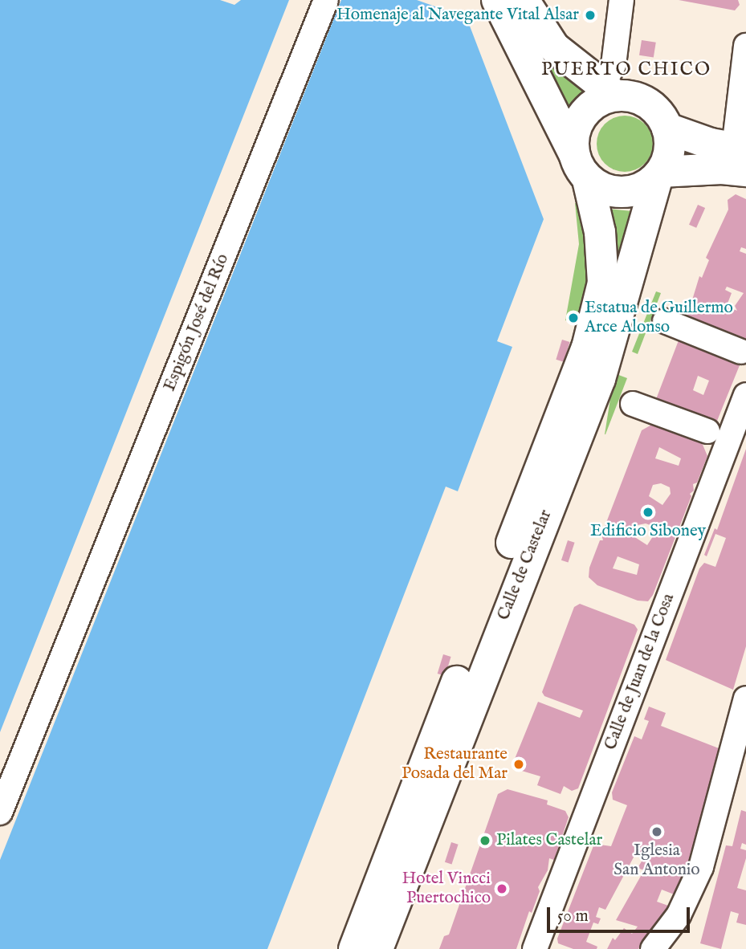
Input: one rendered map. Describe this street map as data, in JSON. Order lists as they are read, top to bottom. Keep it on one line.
{"streets":{"main road":["Calle de Castelar"],"street":["Espigón José del Río","Calle de Juan de la Cosa"]},"districts":["PUERTO CHICO"],"places":["Homenaje al Navegante Vital Alsar","Estatua de Guillermo Arce Alonso","Edificio Siboney","Restaurante Posada del Mar","Iglesia San Antonio","Pilates Castelar","Hotel Vincci Puertochico"],"scale_bar":"50 m"}
